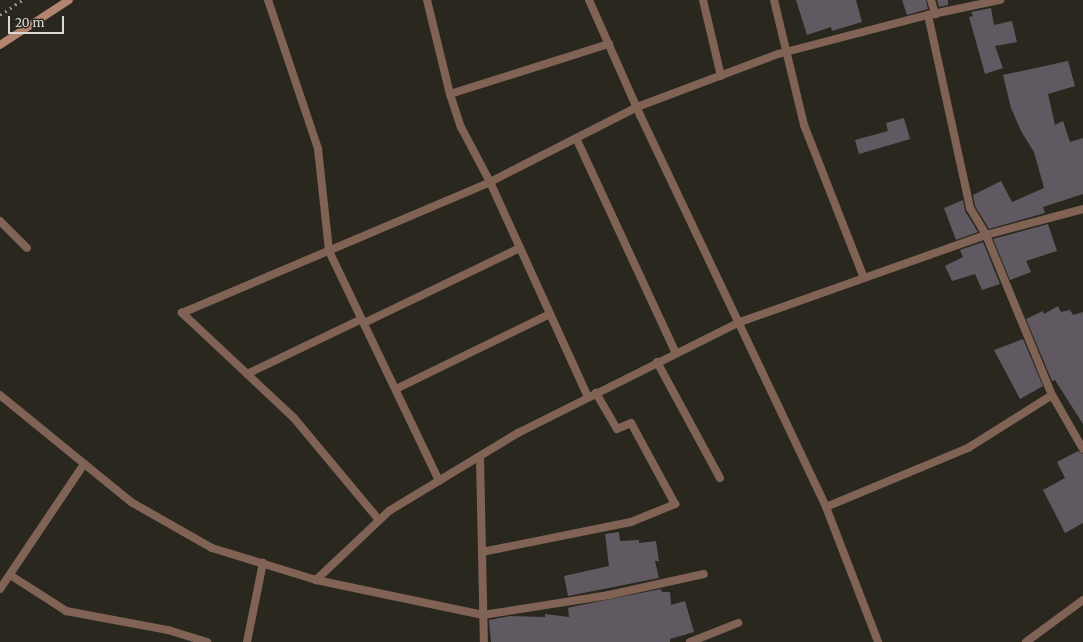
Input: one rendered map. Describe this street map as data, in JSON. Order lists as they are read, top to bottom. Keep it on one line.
{"scale_bar":"20 m"}
